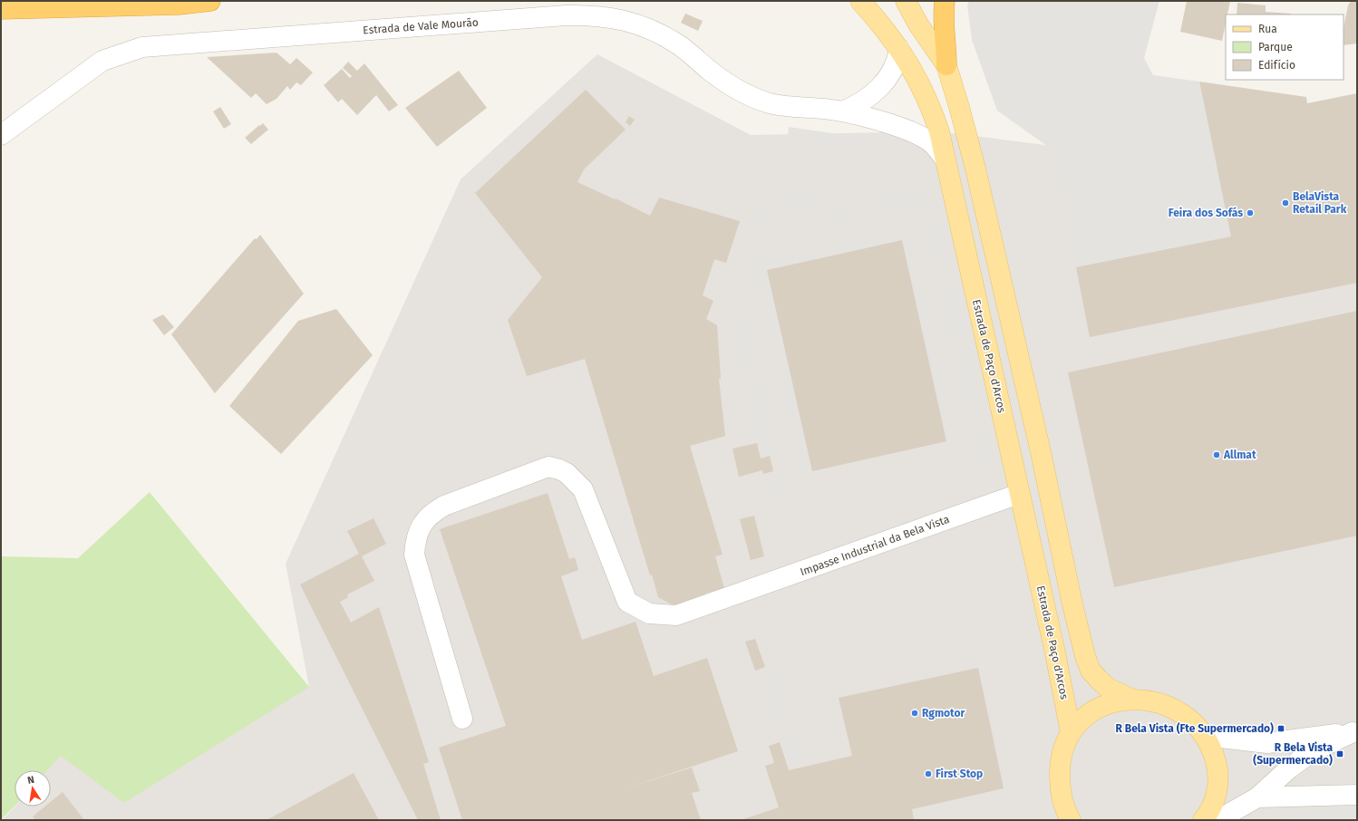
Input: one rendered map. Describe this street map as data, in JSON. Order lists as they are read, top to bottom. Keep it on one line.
{"streets":{"main road":["Estrada de Paço d'Arcos"],"street":["Estrada de Vale Mourão","Impasse Industrial da Bela Vista"]},"crossings":[["Estrada de Vale Mourão","Estrada de Paço d'Arcos"],["Estrada de Paço d'Arcos","Impasse Industrial da Bela Vista"]],"places":{"other":["BelaVista Retail Park","Feira dos Sofás","Allmat","Rgmotor","First Stop"],"transit":["R Bela Vista (Fte Supermercado)","R Bela Vista (Supermercado)"]},"legend":["Rua","Parque","Edifício"],"north":"top"}
